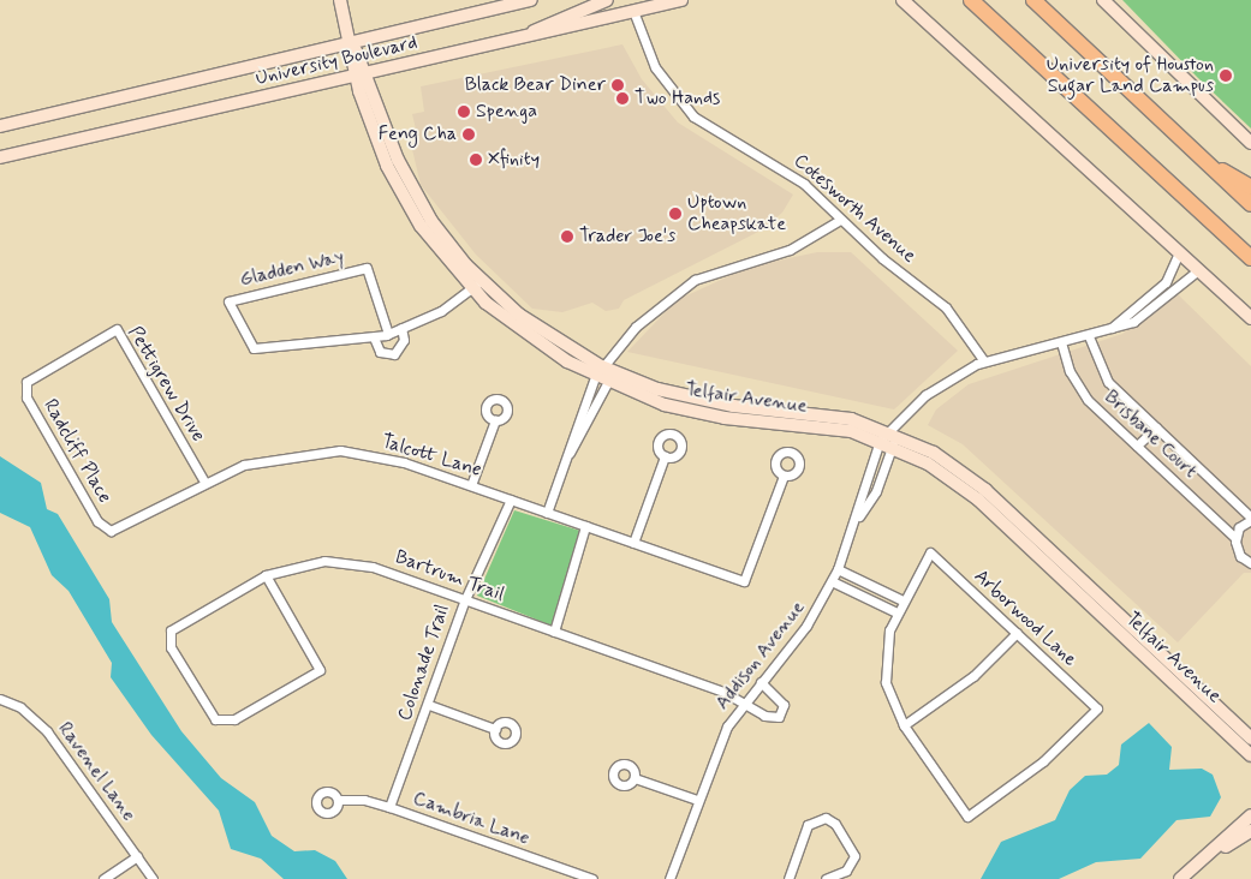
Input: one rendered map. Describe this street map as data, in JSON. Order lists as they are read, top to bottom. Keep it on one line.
{"streets":{"street":["University Boulevard","Cotesworth Avenue","Gladden Way","Pettigrew Drive","Telfair Avenue","Brisbane Court","Radcliff Place","Talcott Lane","Bartrum Trail","Arborwood Lane","Addison Avenue","Colonade Trail","Ravenel Lane","Cambria Lane"]},"crossings":[["University Boulevard","Cotesworth Avenue"],["University Boulevard","Telfair Avenue"],["Pettigrew Drive","Radcliff Place"],["Pettigrew Drive","Talcott Lane"],["Telfair Avenue","Addison Avenue"],["Radcliff Place","Talcott Lane"],["Talcott Lane","Colonade Trail"],["Bartrum Trail","Addison Avenue"],["Bartrum Trail","Colonade Trail"],["Colonade Trail","Cambria Lane"]],"places":["University of Houston Sugar Land Campus","Black Bear Diner","Two Hands","Spenga","Feng Cha","Xfinity","Uptown Cheapskate","Trader Joe's"]}
